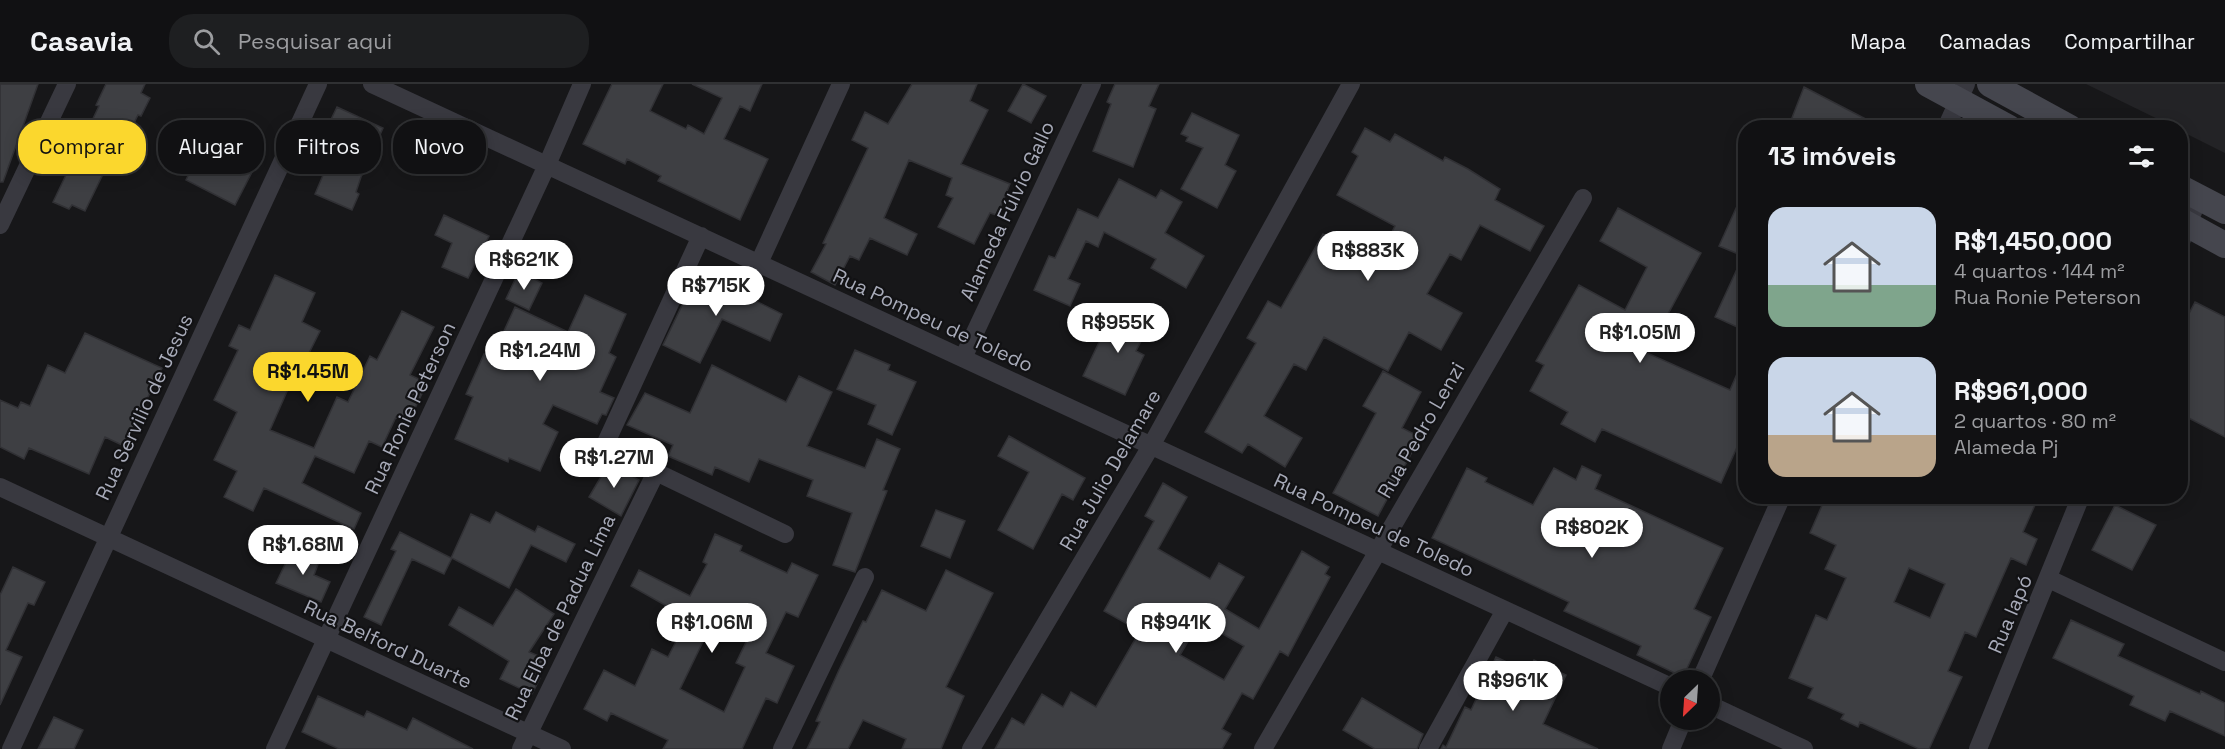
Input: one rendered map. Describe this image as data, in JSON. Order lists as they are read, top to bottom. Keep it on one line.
{"streets":{"street":["Alameda Fúlvio Gallo","Rua Pompeu de Toledo","Rua Servilio de Jesus","Rua Ronie Peterson","Rua Pedro Lenzi","Rua Julio Delamare","Rua Iapó","Rua Elba de Padua Lima","Rua Belford Duarte"]},"crossings":[["Alameda Fúlvio Gallo","Rua Pompeu de Toledo"],["Rua Pompeu de Toledo","Rua Ronie Peterson"],["Rua Pompeu de Toledo","Rua Pedro Lenzi"],["Rua Pompeu de Toledo","Rua Julio Delamare"],["Rua Servilio de Jesus","Rua Belford Duarte"],["Rua Ronie Peterson","Rua Belford Duarte"],["Rua Elba de Padua Lima","Rua Belford Duarte"]],"north":"bottom left","page":{"header":"Casavia","search":"Pesquisar aqui","nav":["Mapa","Camadas","Compartilhar"],"chip":["Comprar","Alugar","Filtros","Novo"],"heading":"13 imóveis","list":[{"name":"R$1,450,000","note":"4 quartos · 144 m² · Rua Ronie Peterson"},{"name":"R$961,000","note":"2 quartos · 80 m² · Alameda Pj"}],"price":["R$883K","R$621K","R$715K","R$955K","R$1.05M","R$1.24M","R$1.45M","R$1.27M","R$802K","R$1.68M","R$1.06M","R$941K","R$961K"]}}
